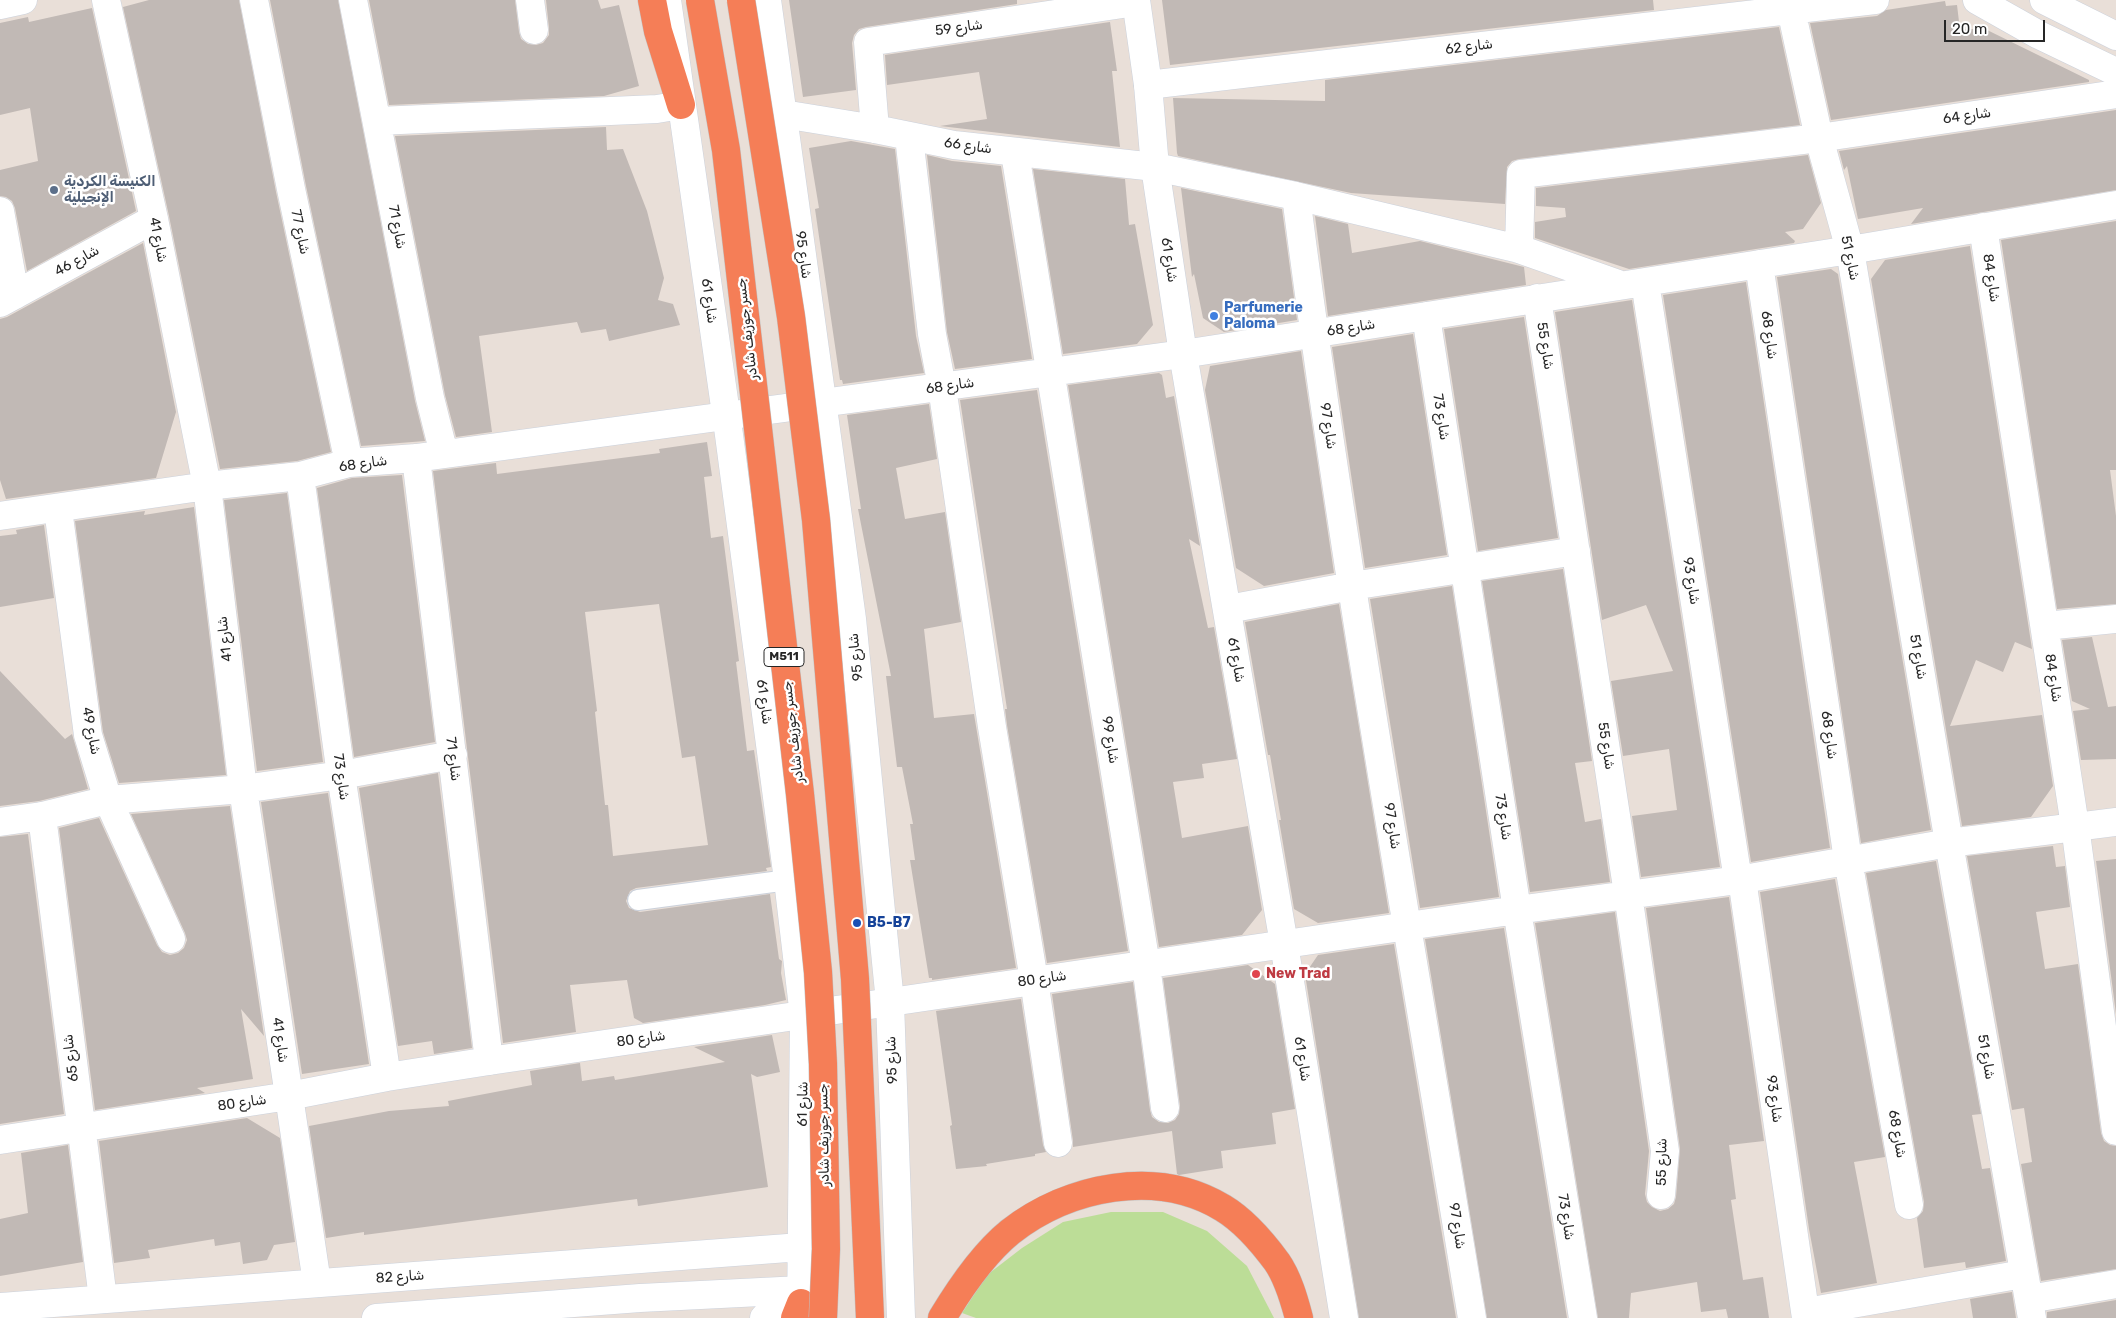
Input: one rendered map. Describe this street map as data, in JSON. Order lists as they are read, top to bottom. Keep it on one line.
{"streets":{"highway":["جسر جوزيف شادر","M511"],"street":["شارع 59","شارع 62","شارع 64","شارع 66","شارع 71","شارع 77","شارع 41","شارع 95","شارع 51","شارع 61","شارع 46","شارع 84","شارع 68","شارع 55","شارع 73","شارع 97","شارع 93","شارع 49","شارع 99","شارع 80","شارع 65","شارع 82"]},"crossings":[["شارع 59","شارع 66"],["شارع 59","شارع 61"],["شارع 62","شارع 51"],["شارع 62","شارع 61"],["شارع 64","شارع 51"],["شارع 66","شارع 95"],["شارع 66","شارع 61"],["شارع 66","شارع 99"],["شارع 71","شارع 68"],["شارع 71","شارع 80"],["شارع 77","شارع 68"],["شارع 41","شارع 46"],["شارع 41","شارع 68"],["شارع 41","شارع 80"],["شارع 41","شارع 82"],["شارع 95","شارع 68"],["شارع 95","شارع 80"],["شارع 51","شارع 68"],["شارع 51","شارع 80"],["شارع 61","شارع 68"],["شارع 61","شارع 80"],["شارع 61","شارع 82"],["شارع 84","شارع 68"],["شارع 84","شارع 80"],["شارع 68","شارع 55"],["شارع 68","شارع 73"],["شارع 68","شارع 97"],["شارع 68","شارع 93"],["شارع 68","شارع 49"],["شارع 68","شارع 99"],["شارع 68","شارع 80"],["شارع 55","شارع 80"],["شارع 73","شارع 80"],["شارع 97","شارع 80"],["شارع 93","شارع 80"],["شارع 99","شارع 80"],["شارع 80","شارع 65"],["شارع 65","شارع 82"]],"places":["الكنيسة الكردية الإنجيلية","Parfumerie Paloma","B5-B7","New Trad"],"scale_bar":"20 m"}
